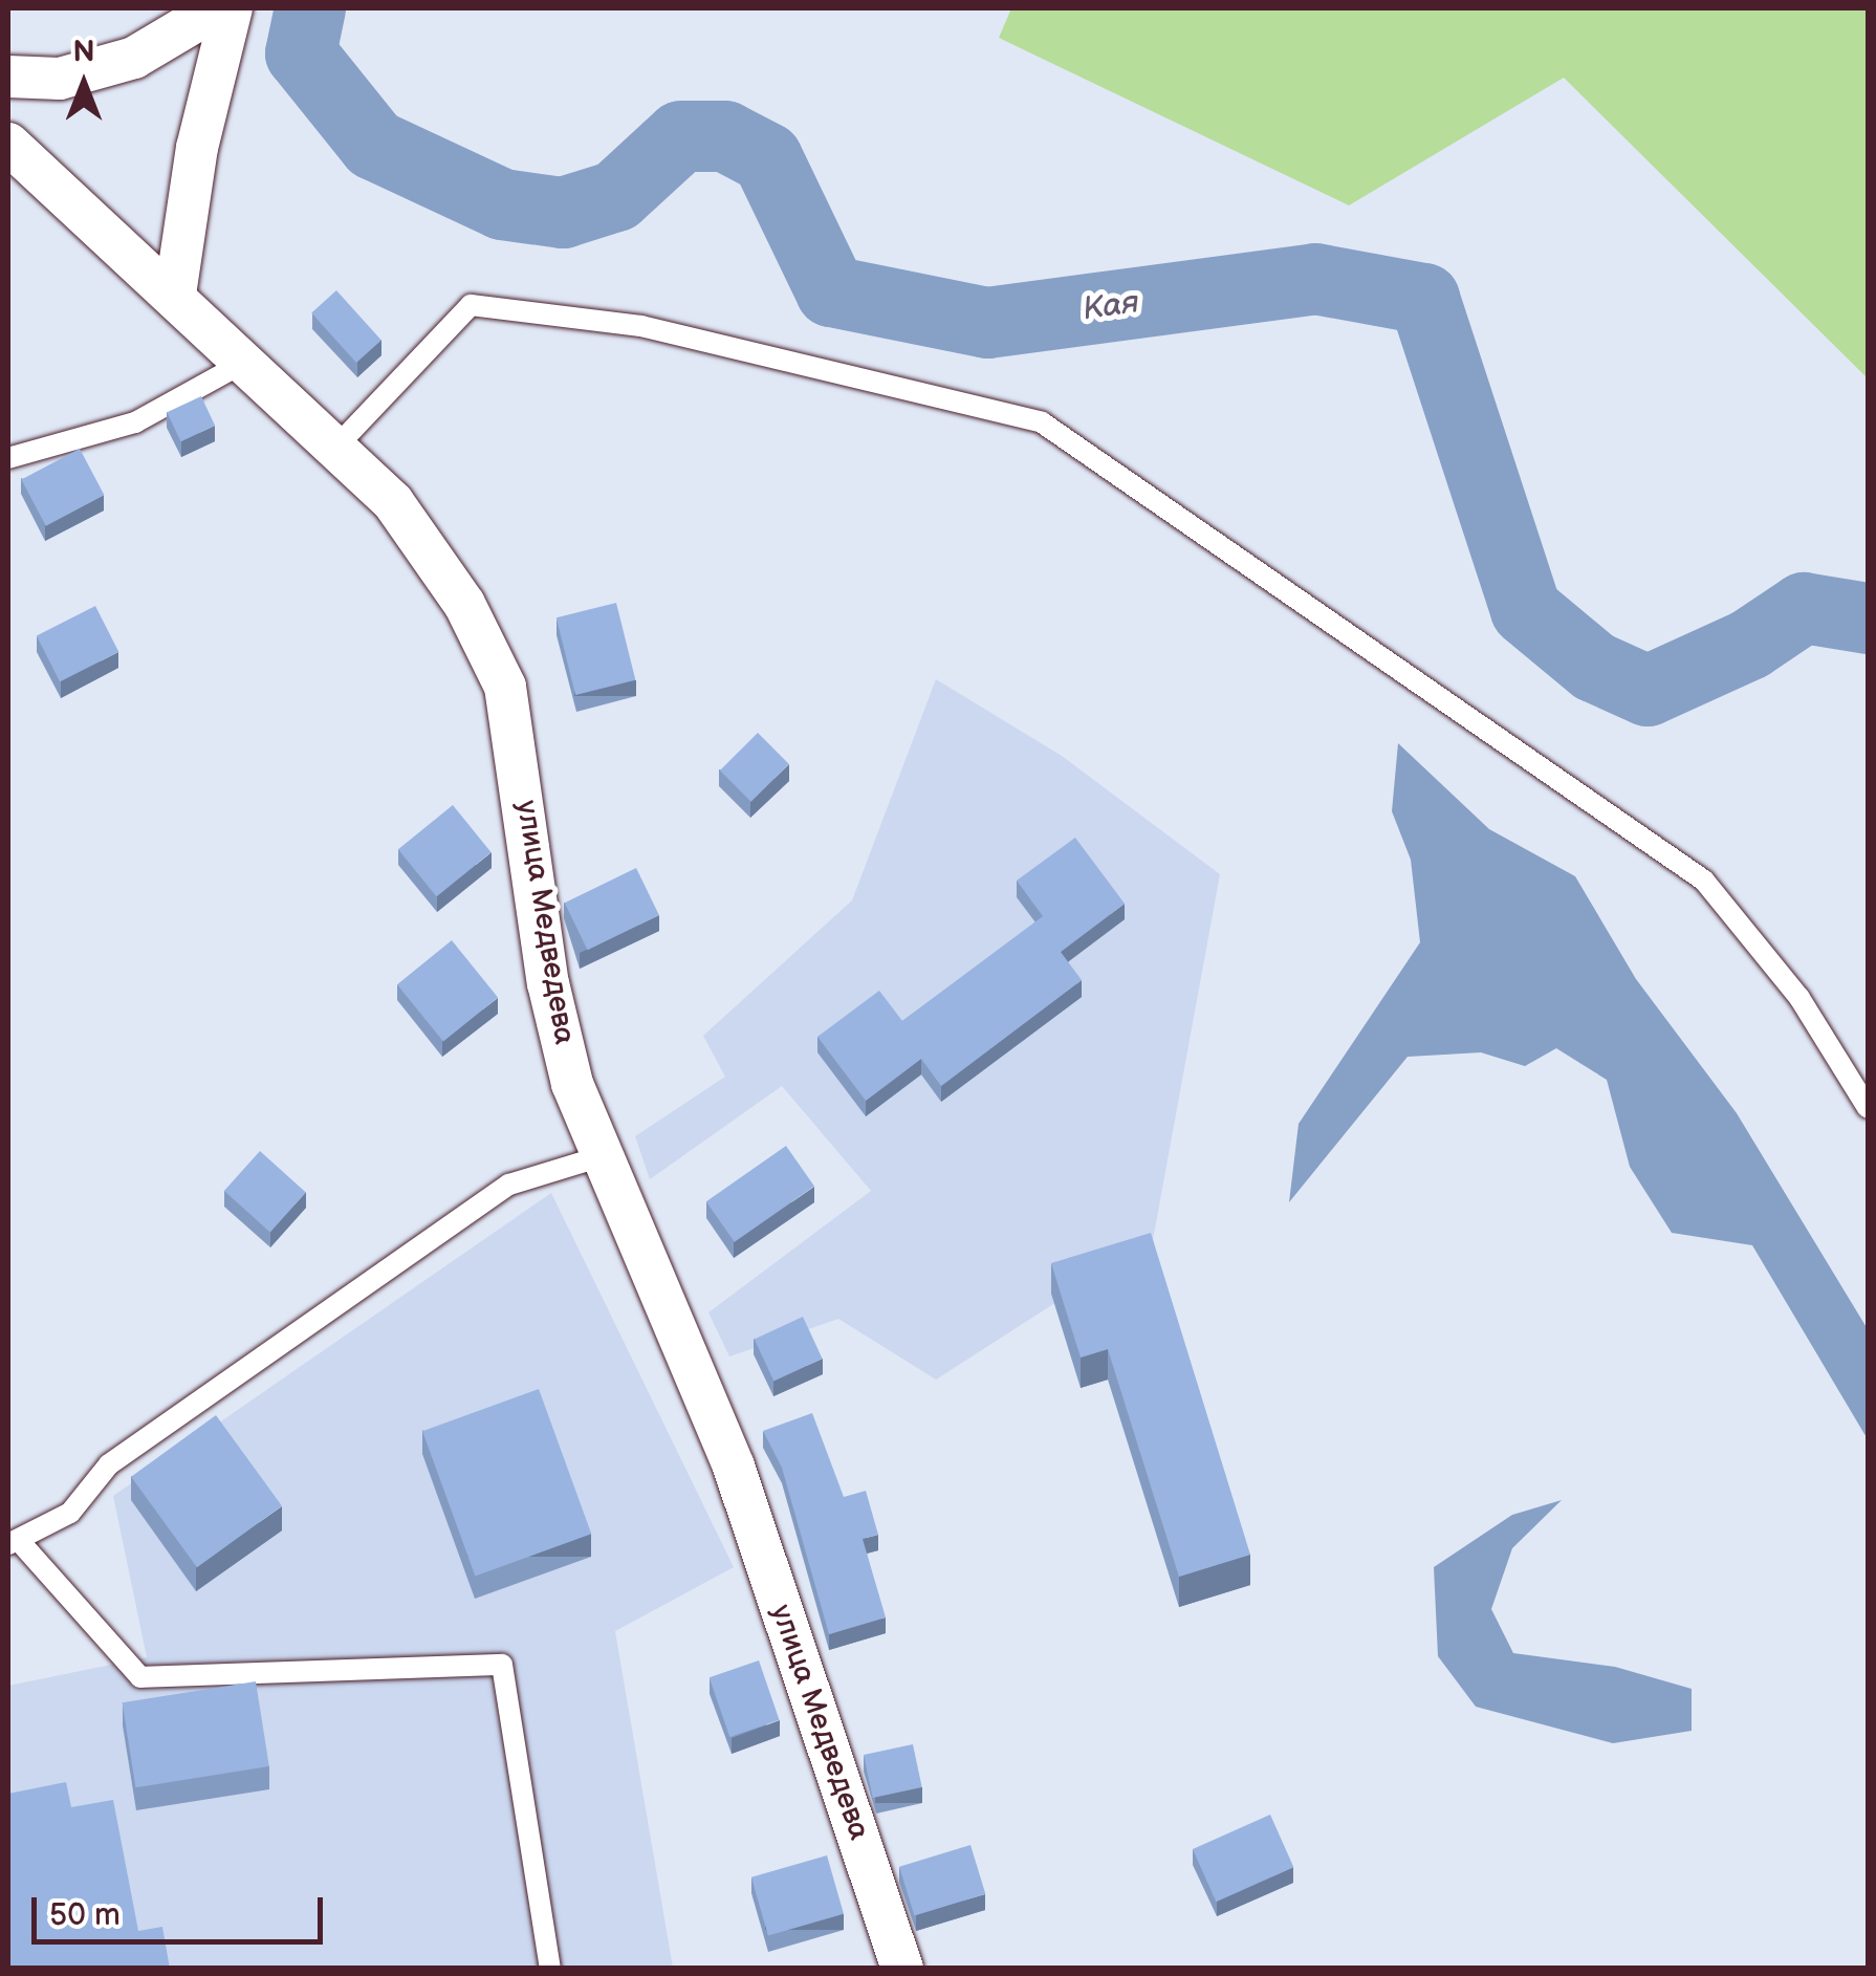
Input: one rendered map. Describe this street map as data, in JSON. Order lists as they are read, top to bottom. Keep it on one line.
{"streets":{"street":["улица Медведева"]},"water":["Кая"],"scale_bar":"50 m","north":"top"}
